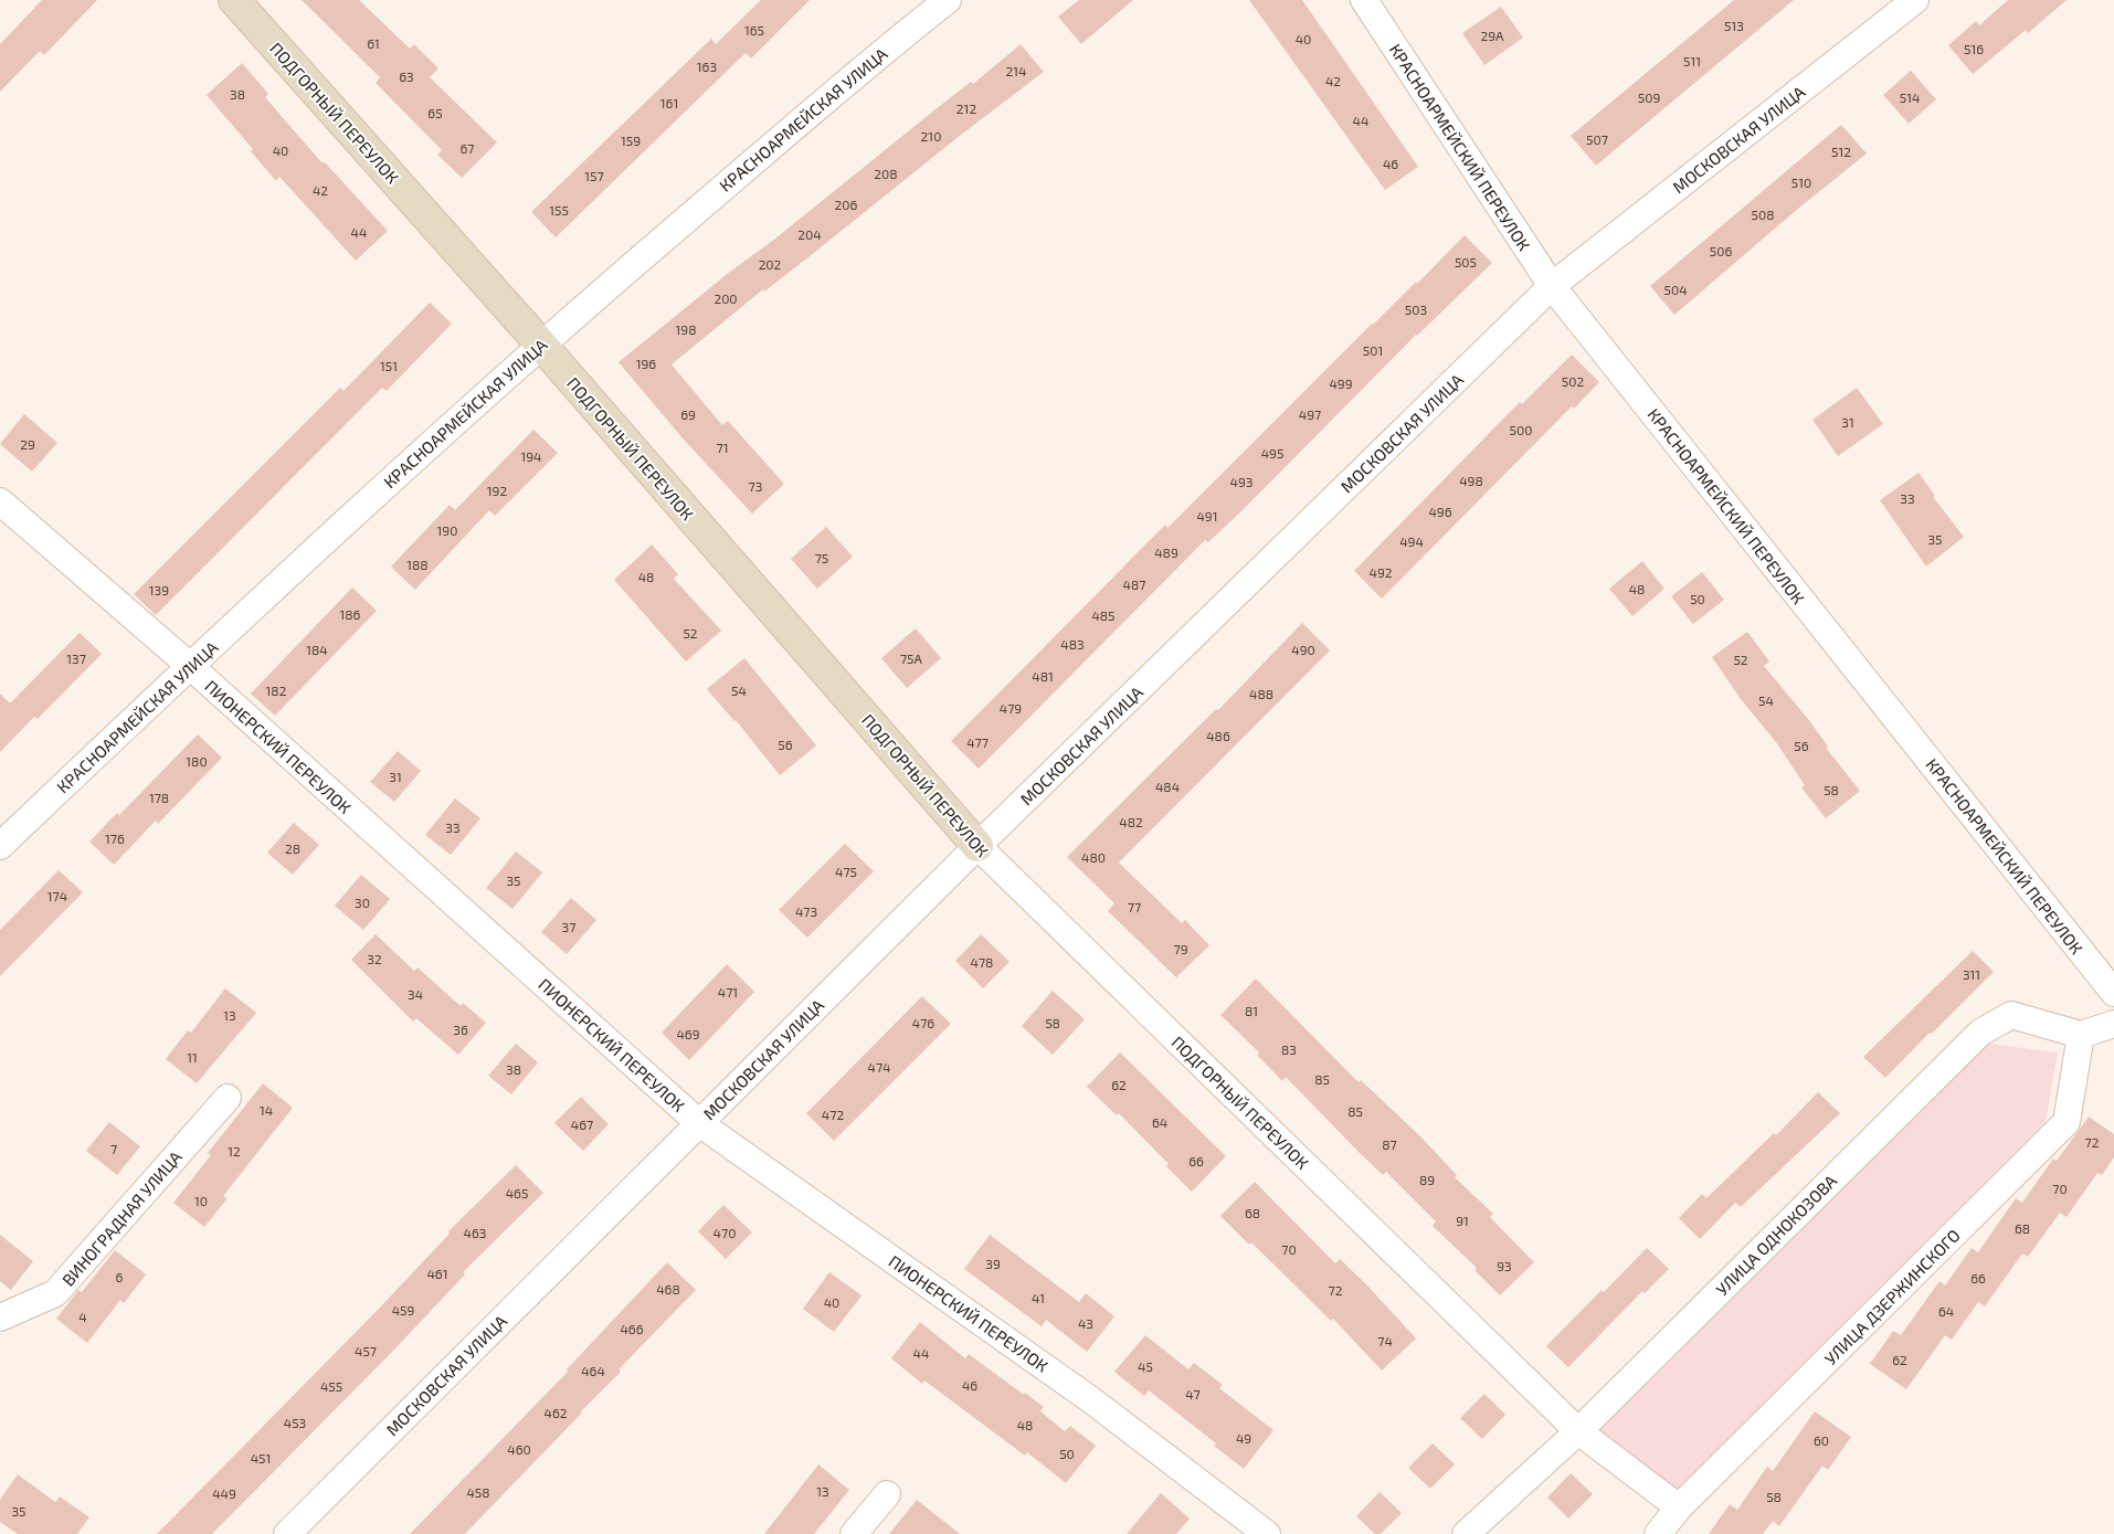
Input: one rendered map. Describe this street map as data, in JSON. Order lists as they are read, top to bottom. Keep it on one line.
{"streets":{"main road":["ПОДГОРНЫЙ ПЕРЕУЛОК"],"street":["КРАСНОАРМЕЙСКАЯ УЛИЦА","МОСКОВСКАЯ УЛИЦА","КРАСНОАРМЕЙСКИЙ ПЕРЕУЛОК","ПИОНЕРСКИЙ ПЕРЕУЛОК","ВИНОГРАДНАЯ УЛИЦА","УЛИЦА ОДНОКОЗОВА","УЛИЦА ДЗЕРЖИНСКОГО"]},"crossings":[["ПОДГОРНЫЙ ПЕРЕУЛОК","КРАСНОАРМЕЙСКАЯ УЛИЦА"],["ПОДГОРНЫЙ ПЕРЕУЛОК","МОСКОВСКАЯ УЛИЦА"],["ПОДГОРНЫЙ ПЕРЕУЛОК","УЛИЦА ОДНОКОЗОВА"],["ПОДГОРНЫЙ ПЕРЕУЛОК","УЛИЦА ДЗЕРЖИНСКОГО"],["КРАСНОАРМЕЙСКАЯ УЛИЦА","ПИОНЕРСКИЙ ПЕРЕУЛОК"],["МОСКОВСКАЯ УЛИЦА","КРАСНОАРМЕЙСКИЙ ПЕРЕУЛОК"],["МОСКОВСКАЯ УЛИЦА","ПИОНЕРСКИЙ ПЕРЕУЛОК"],["УЛИЦА ОДНОКОЗОВА","УЛИЦА ДЗЕРЖИНСКОГО"]],"house_numbers":["513","165","29А","40","61","516","511","163","214","63","42","38","509","514","161","212","65","44","210","507","159","67","40","512","46","208","157","510","42","206","155","508","44","204","506","505","202","504","200","503","198","501","196","151","502","499","69","497","31","500","29","71","495","194","498","493","73","192","33","496","491","190","35","494","489","75","188","492","48","487","48","139","50","186","485","52","483","184","490","137","75А","52","481","182","54","488","54","479","486","477","56","56","180","31","484","58","178","482","33","176","28","480","475","35","174","30","77","473","37","79","32","478","311","471","34","81","13","476","58","36","469","83","11","474","38","85","62","14","85","472","64","467","72","87","7","12","66","89","70","465","10","68","91","68","463","470","70","39","93","461","6","66","468","72","41","40","459","64","4","43","466","74","457","44","62","45","464","46","455","47","462","453","48","49","60","460","50","451","13","458","449","58","35"]}
